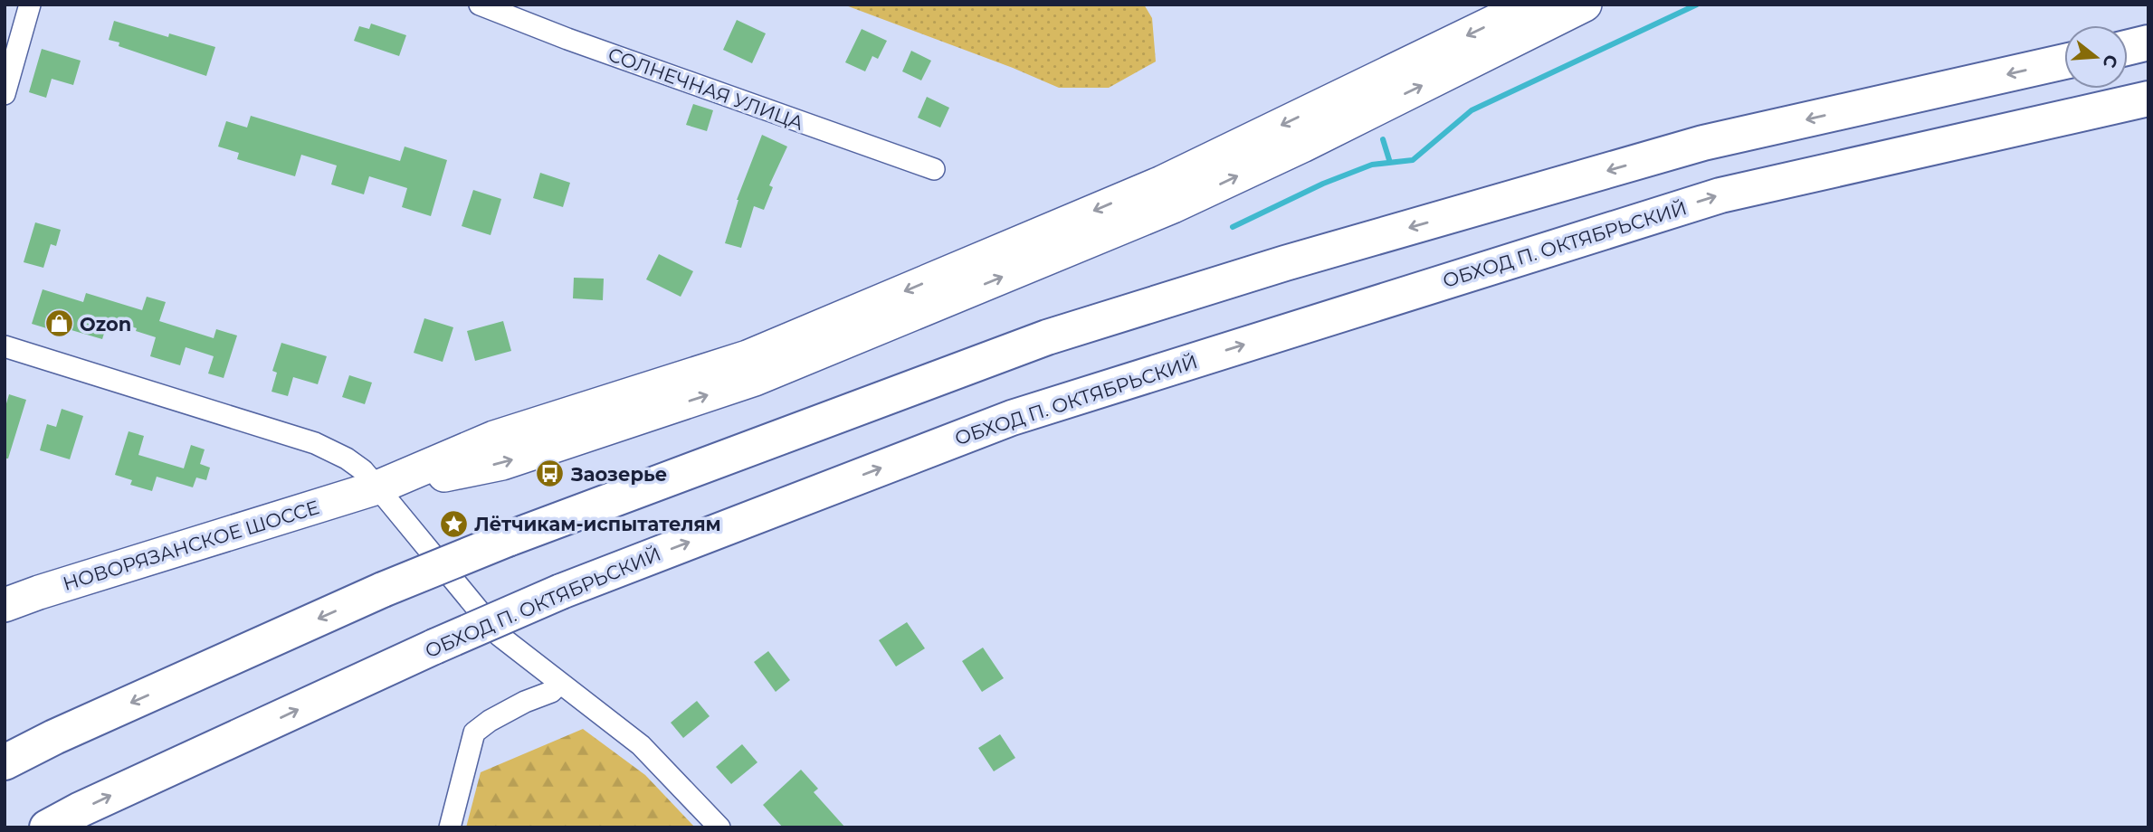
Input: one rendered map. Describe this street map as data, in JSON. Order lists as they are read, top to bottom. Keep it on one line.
{"streets":{"highway":["ОБХОД П. ОКТЯБРЬСКИЙ"],"main road":["НОВОРЯЗАНСКОЕ ШОССЕ"],"street":["СОЛНЕЧНАЯ УЛИЦА"]},"places":{"shop":["Ozon"],"bus stop":["Заозерье"],"place":["Лётчикам-испытателям"]},"north":"right"}
